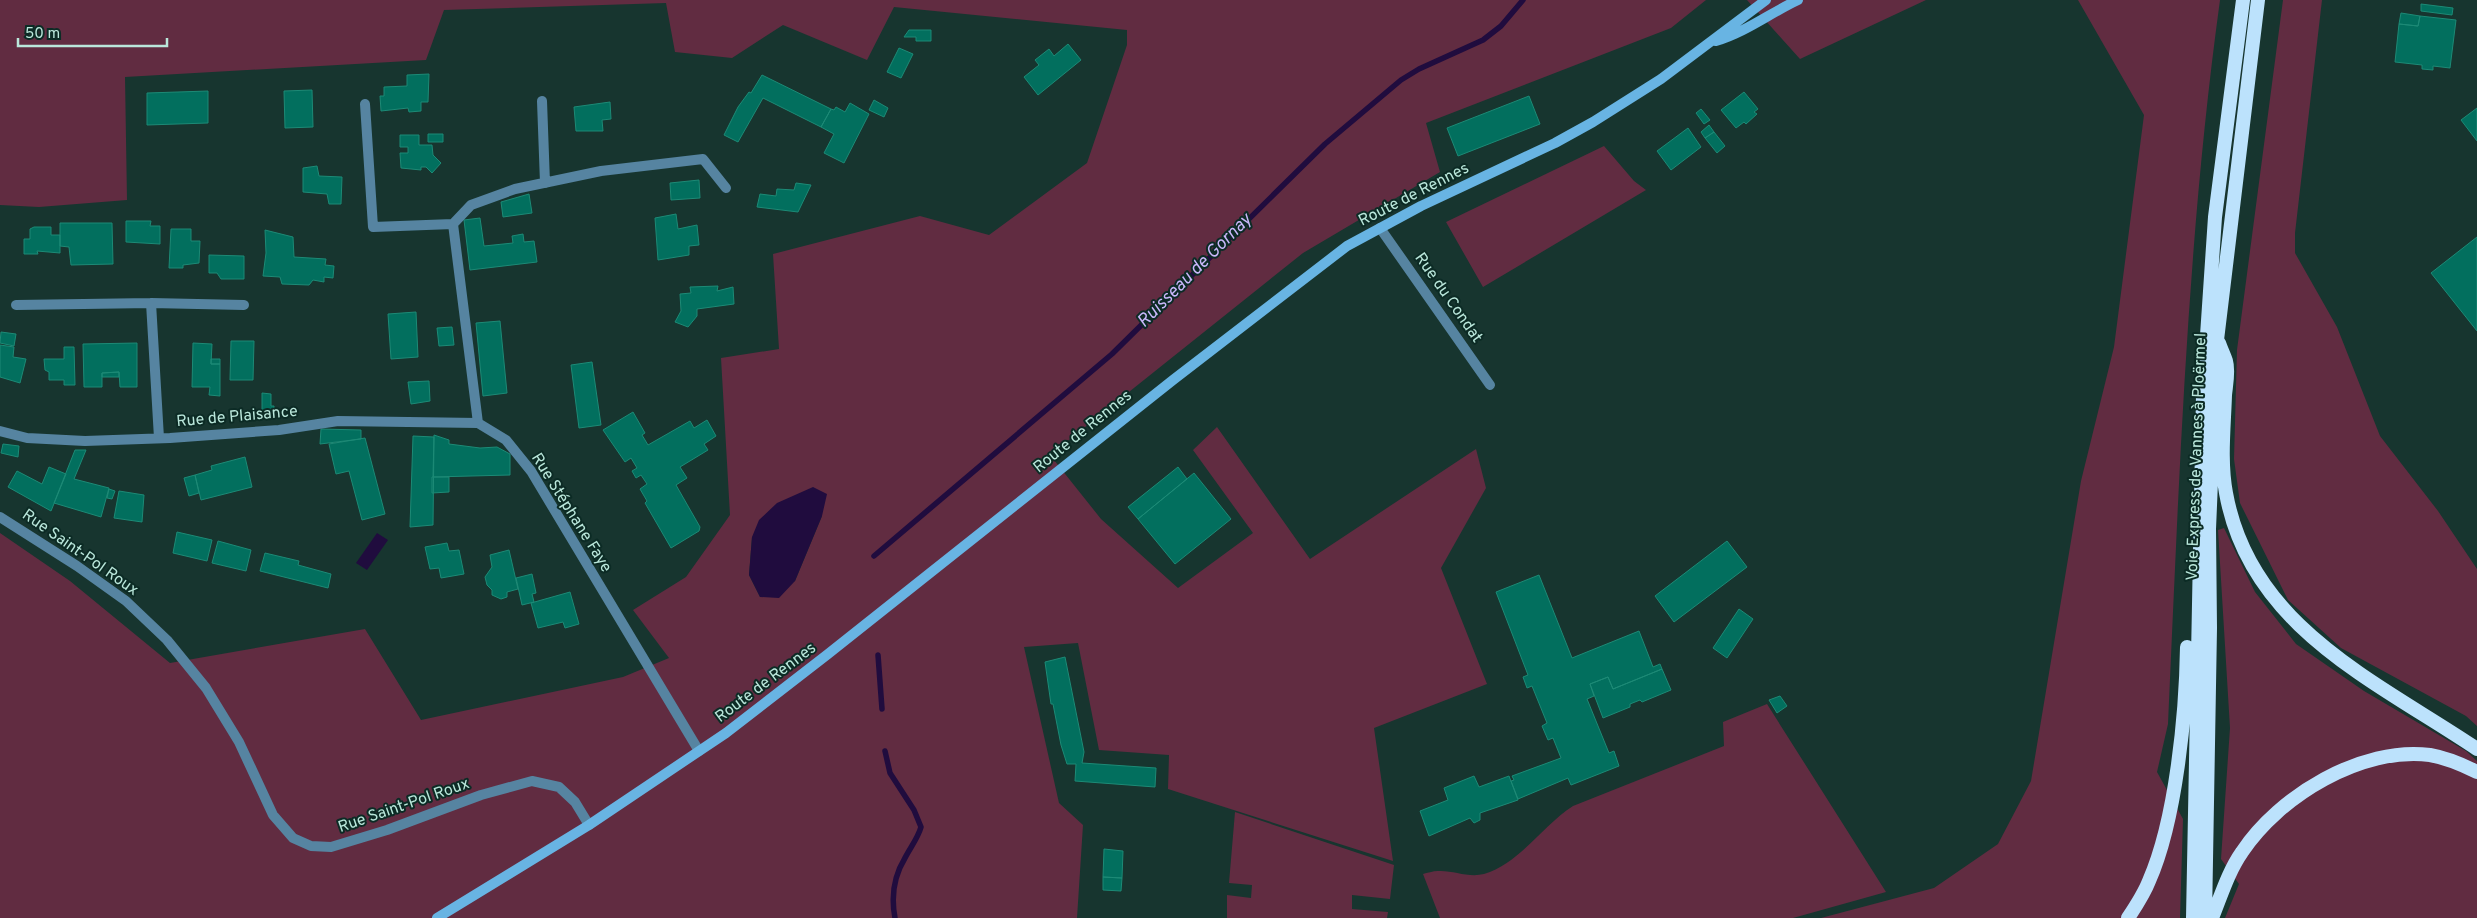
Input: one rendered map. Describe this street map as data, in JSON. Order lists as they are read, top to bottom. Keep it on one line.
{"streets":{"highway":["Voie Express de Vannes à Ploërmel"],"main road":["Route de Rennes"],"street":["Rue du Condat","Rue de Plaisance","Rue Stéphane Faye","Rue Saint-Pol Roux"]},"crossings":[["Route de Rennes","Rue du Condat"],["Route de Rennes","Rue Stéphane Faye"],["Route de Rennes","Rue Saint-Pol Roux"],["Rue de Plaisance","Rue Stéphane Faye"]],"water":["Ruisseau de Gornay"],"scale_bar":"50 m"}
